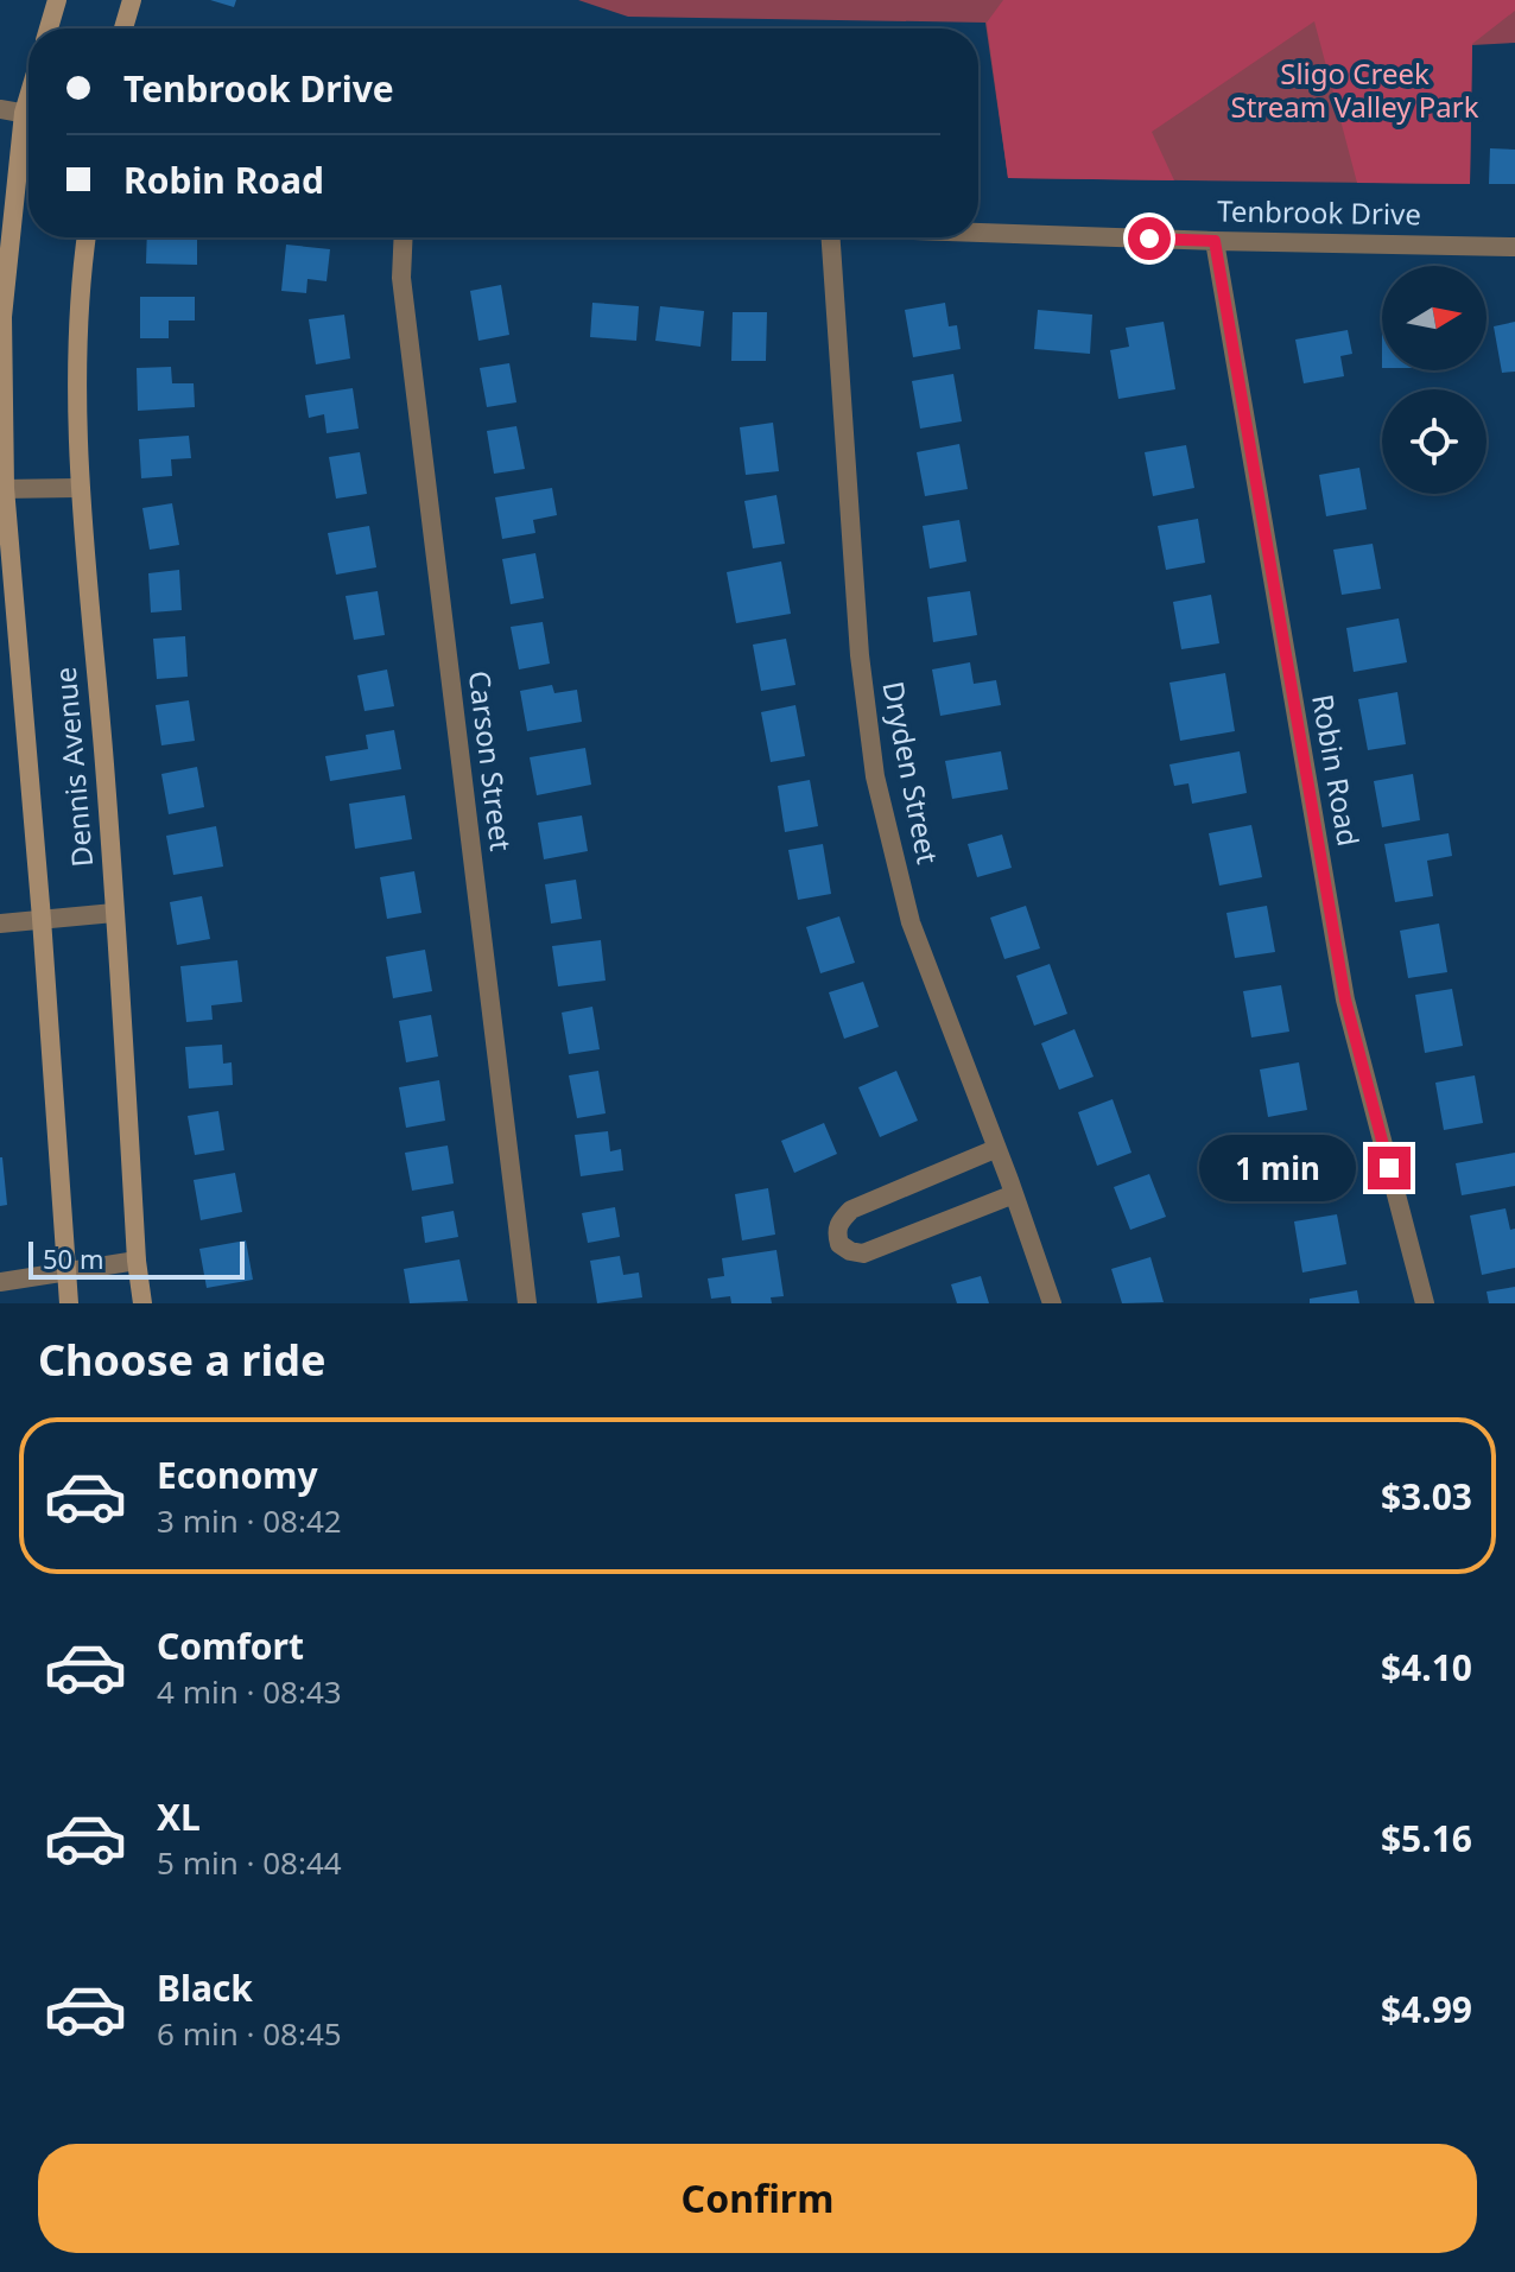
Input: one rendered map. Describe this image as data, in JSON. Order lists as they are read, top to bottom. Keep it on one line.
{"streets":{"street":["Tenbrook Drive","Carson Street","Dennis Avenue","Robin Road","Dryden Street"]},"crossings":[["Tenbrook Drive","Robin Road"]],"parks":["Sligo Creek Stream Valley Park"],"scale_bar":"50 m","north":"right","page":{"banner":["Tenbrook Drive","Robin Road"],"bubble":"1 min","scale":"50 m","heading":"Choose a ride","list":[{"name":"Economy","note":"3 min · 08:42","value":"$3.03"},{"name":"Comfort","note":"4 min · 08:43","value":"$4.10"},{"name":"XL","note":"5 min · 08:44","value":"$5.16"},{"name":"Black","note":"6 min · 08:45","value":"$4.99"}],"buttons":"Confirm"}}
